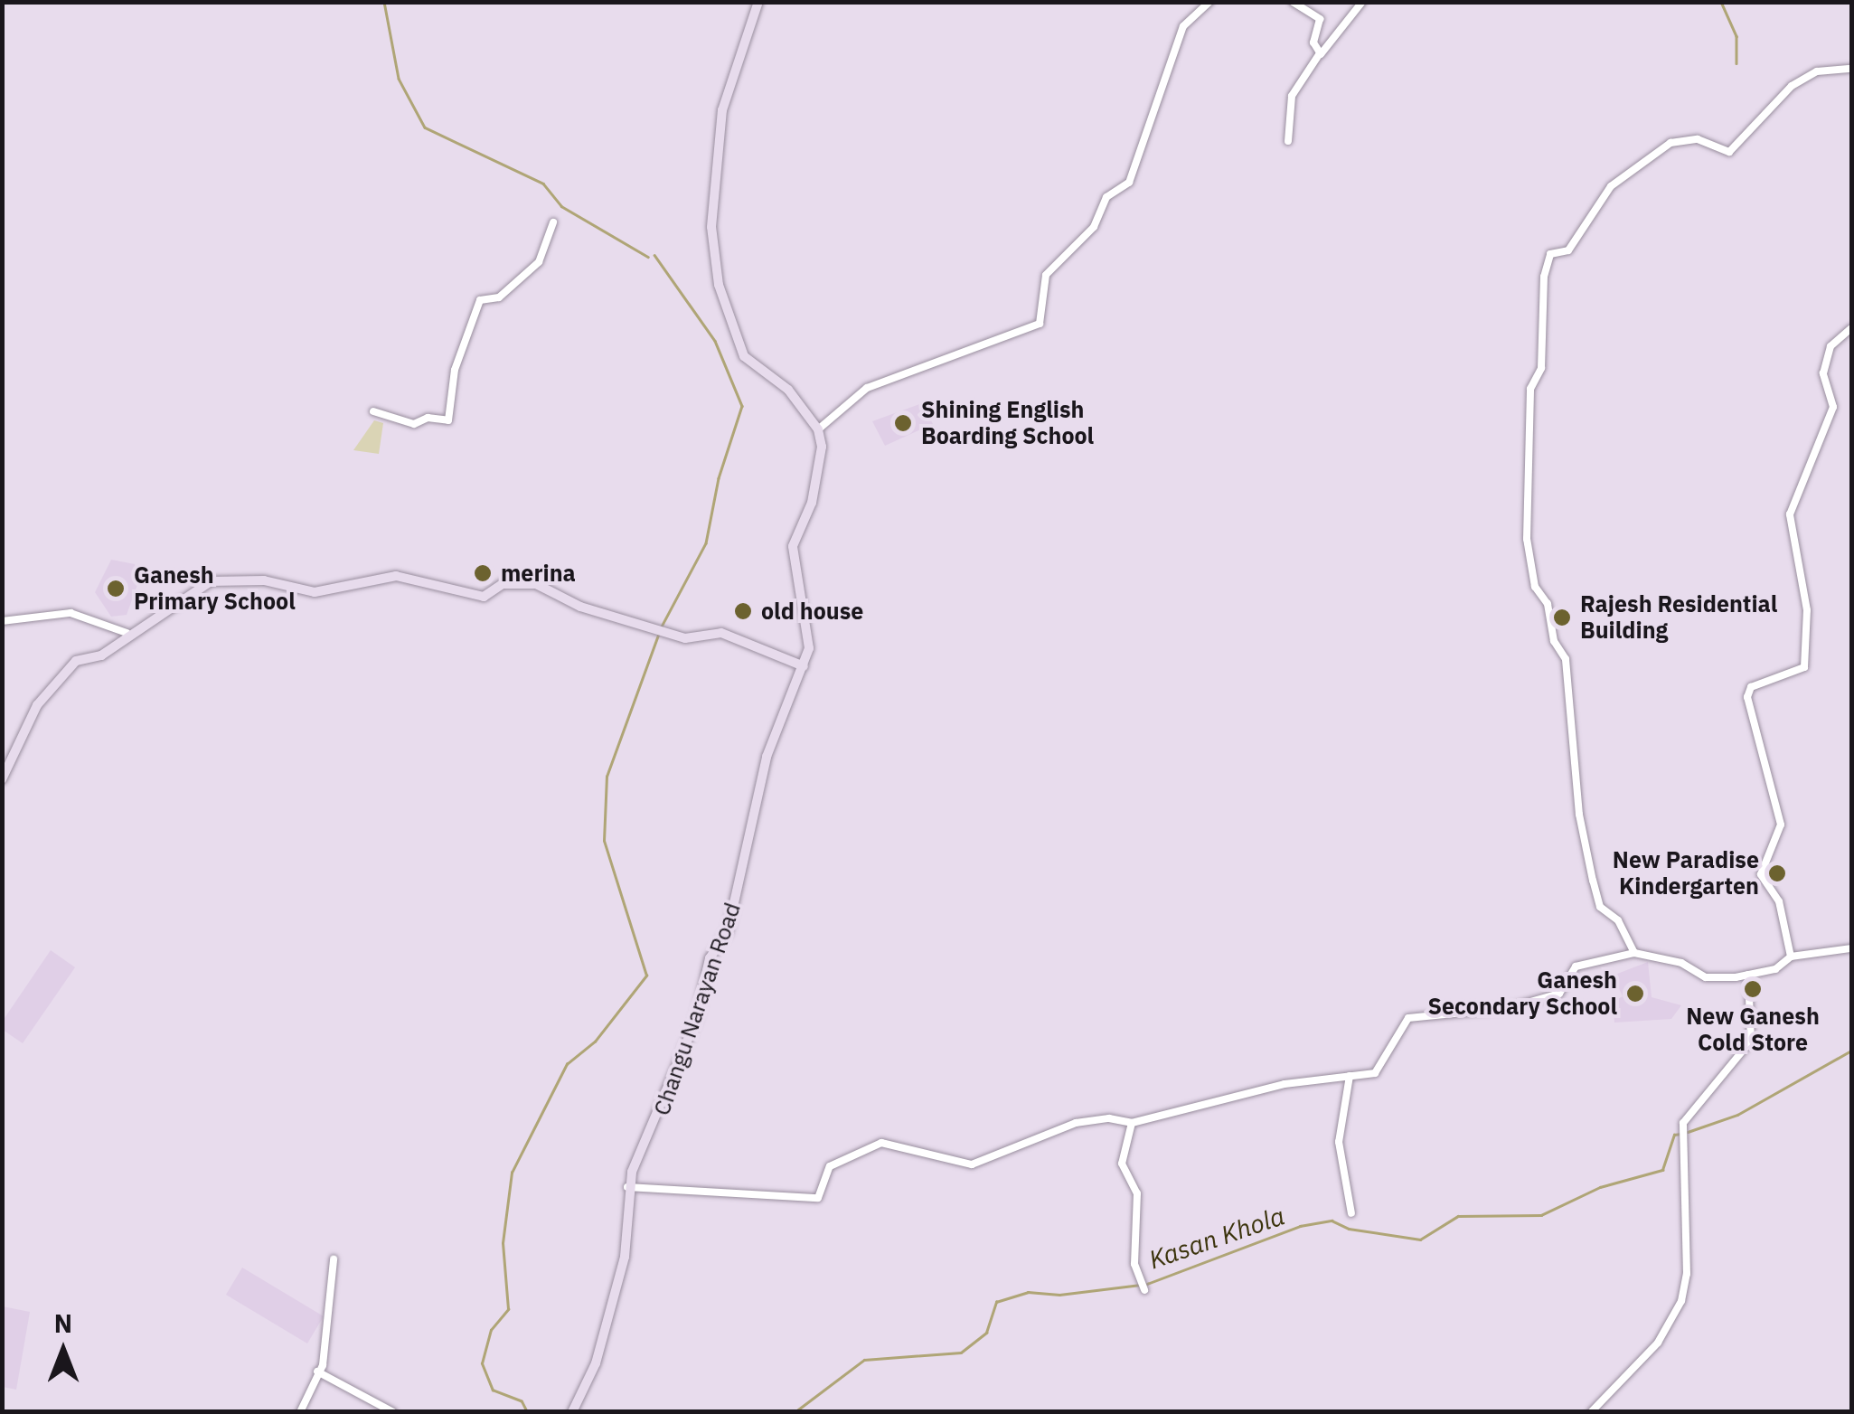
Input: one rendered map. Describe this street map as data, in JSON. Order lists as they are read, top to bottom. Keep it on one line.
{"streets":{"main road":["Changu Narayan Road"]},"water":["Kasan Khola"],"places":["Shining English Boarding School","merina","Ganesh Primary School","old house","Rajesh Residential Building","New Paradise Kindergarten","New Ganesh Cold Store","Ganesh Secondary School"],"north":"top"}
